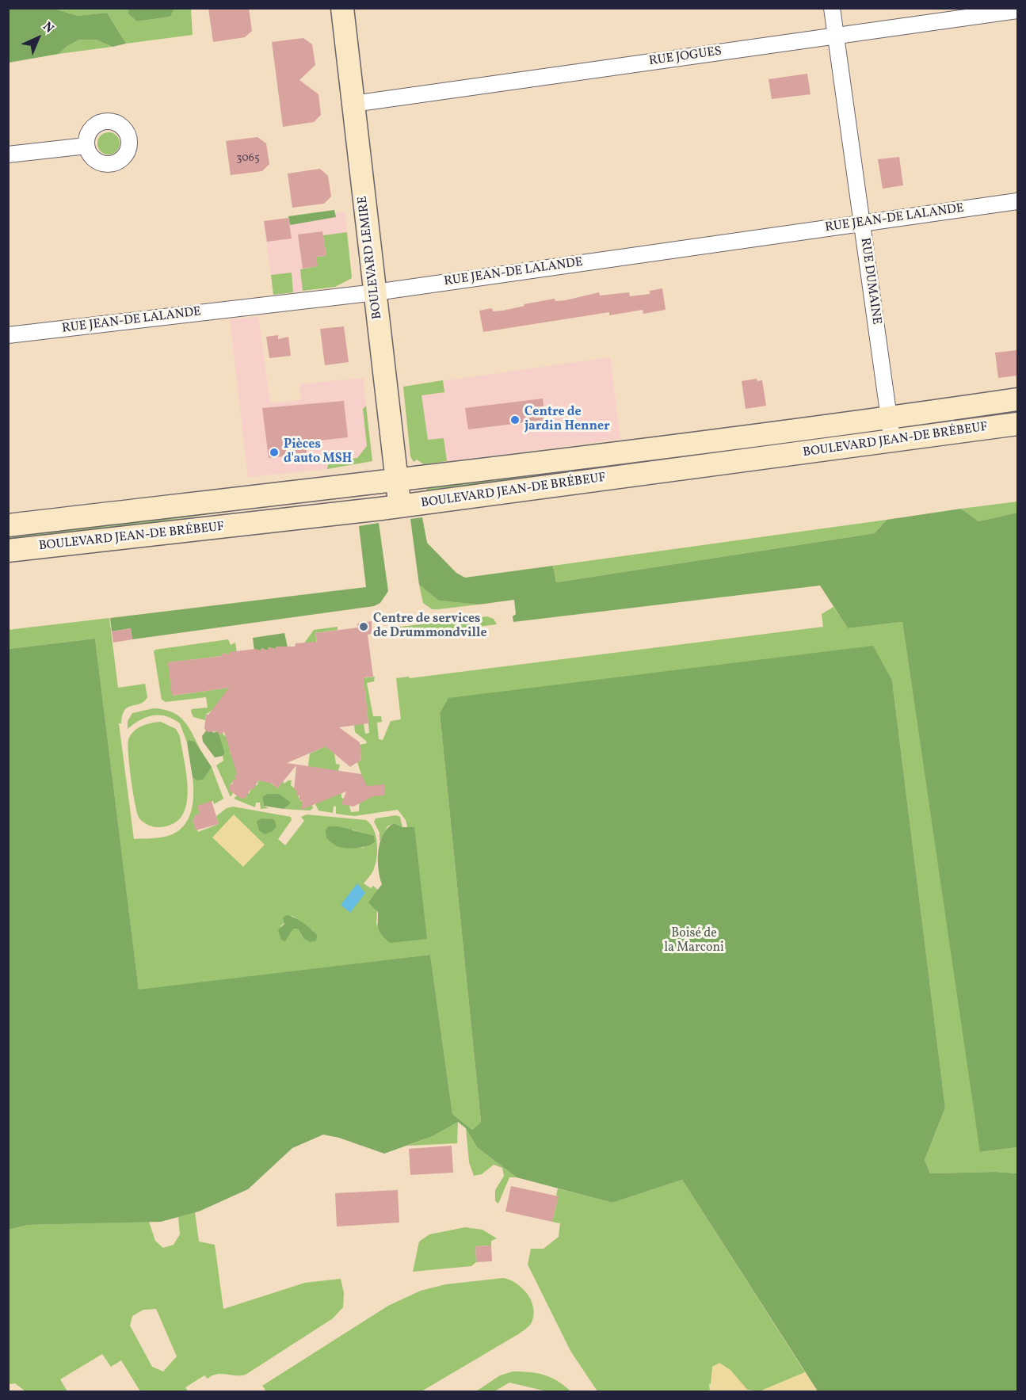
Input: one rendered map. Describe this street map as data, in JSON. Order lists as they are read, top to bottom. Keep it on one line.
{"streets":{"main road":["BOULEVARD LEMIRE","BOULEVARD JEAN-DE BRÉBEUF"],"street":["RUE JOGUES","RUE JEAN-DE LALANDE","RUE DUMAINE"]},"crossings":[["RUE JOGUES","BOULEVARD LEMIRE"],["RUE JOGUES","RUE DUMAINE"],["RUE JEAN-DE LALANDE","BOULEVARD LEMIRE"],["RUE JEAN-DE LALANDE","RUE DUMAINE"],["BOULEVARD LEMIRE","BOULEVARD JEAN-DE BRÉBEUF"],["RUE DUMAINE","BOULEVARD JEAN-DE BRÉBEUF"]],"parks":["Boisé de la Marconi"],"places":["Centre de jardin Henner","Pièces d'auto MSH","Centre de services de Drummondville"],"house_numbers":["3065"],"north":"top right"}
